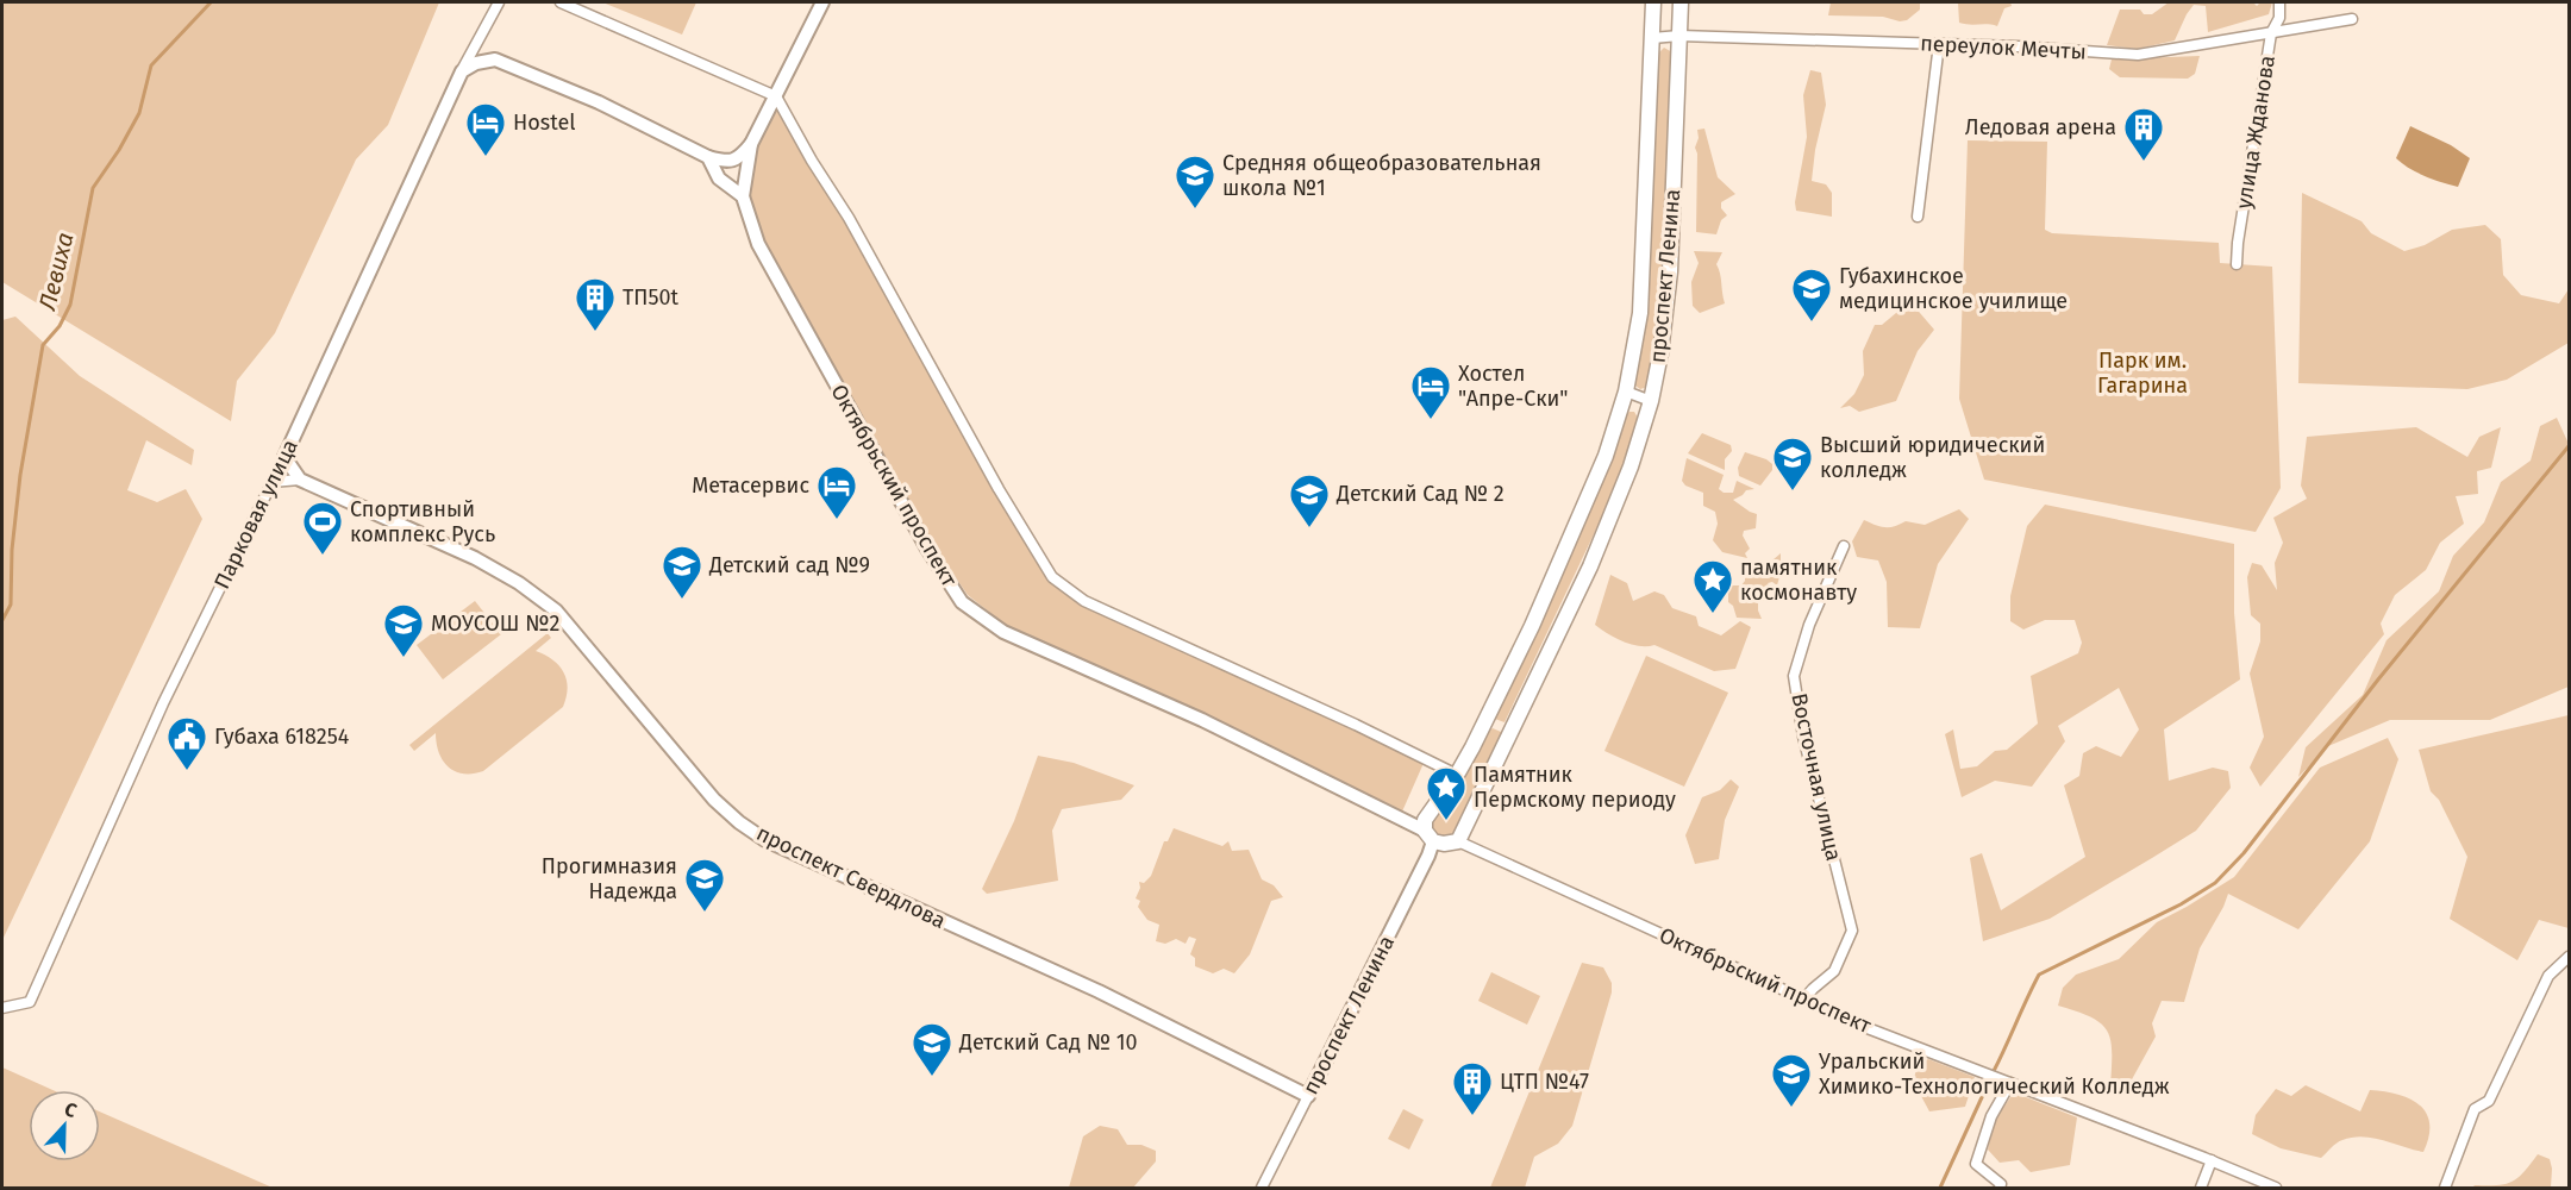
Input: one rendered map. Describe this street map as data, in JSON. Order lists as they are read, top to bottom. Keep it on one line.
{"streets":{"main road":["проспект Ленина"],"street":["переулок Мечты","улица Жданова","Октябрьский проспект","Парковая улица","Восточная улица","проспект Свердлова"]},"crossings":[["переулок Мечты","улица Жданова"],["переулок Мечты","проспект Ленина"],["проспект Ленина","Октябрьский проспект"],["проспект Ленина","проспект Свердлова"],["Октябрьский проспект","Восточная улица"]],"water":["Левиха"],"parks":["Парк им. Гагарина"],"places":{"hotel":["Hostel","Хостел \"Апре-Ски\"","Метасервис"],"building":["Ледовая арена","ТП50t","ЦТП №47"],"school or university":["Средняя общеобразовательная школа №1","Губахинское медицинское училище","Высший юридический колледж","Детский Сад № 2","Детский сад №9","МОУСОШ №2","Прогимназия Надежда","Детский Сад № 10","Уральский Химико-Технологический Колледж"],"sports":["Спортивный комплекс Русь"],"place":["памятник космонавту","Памятник Пермскому периоду"],"public building":["Губаха 618254"]},"north":"top"}
